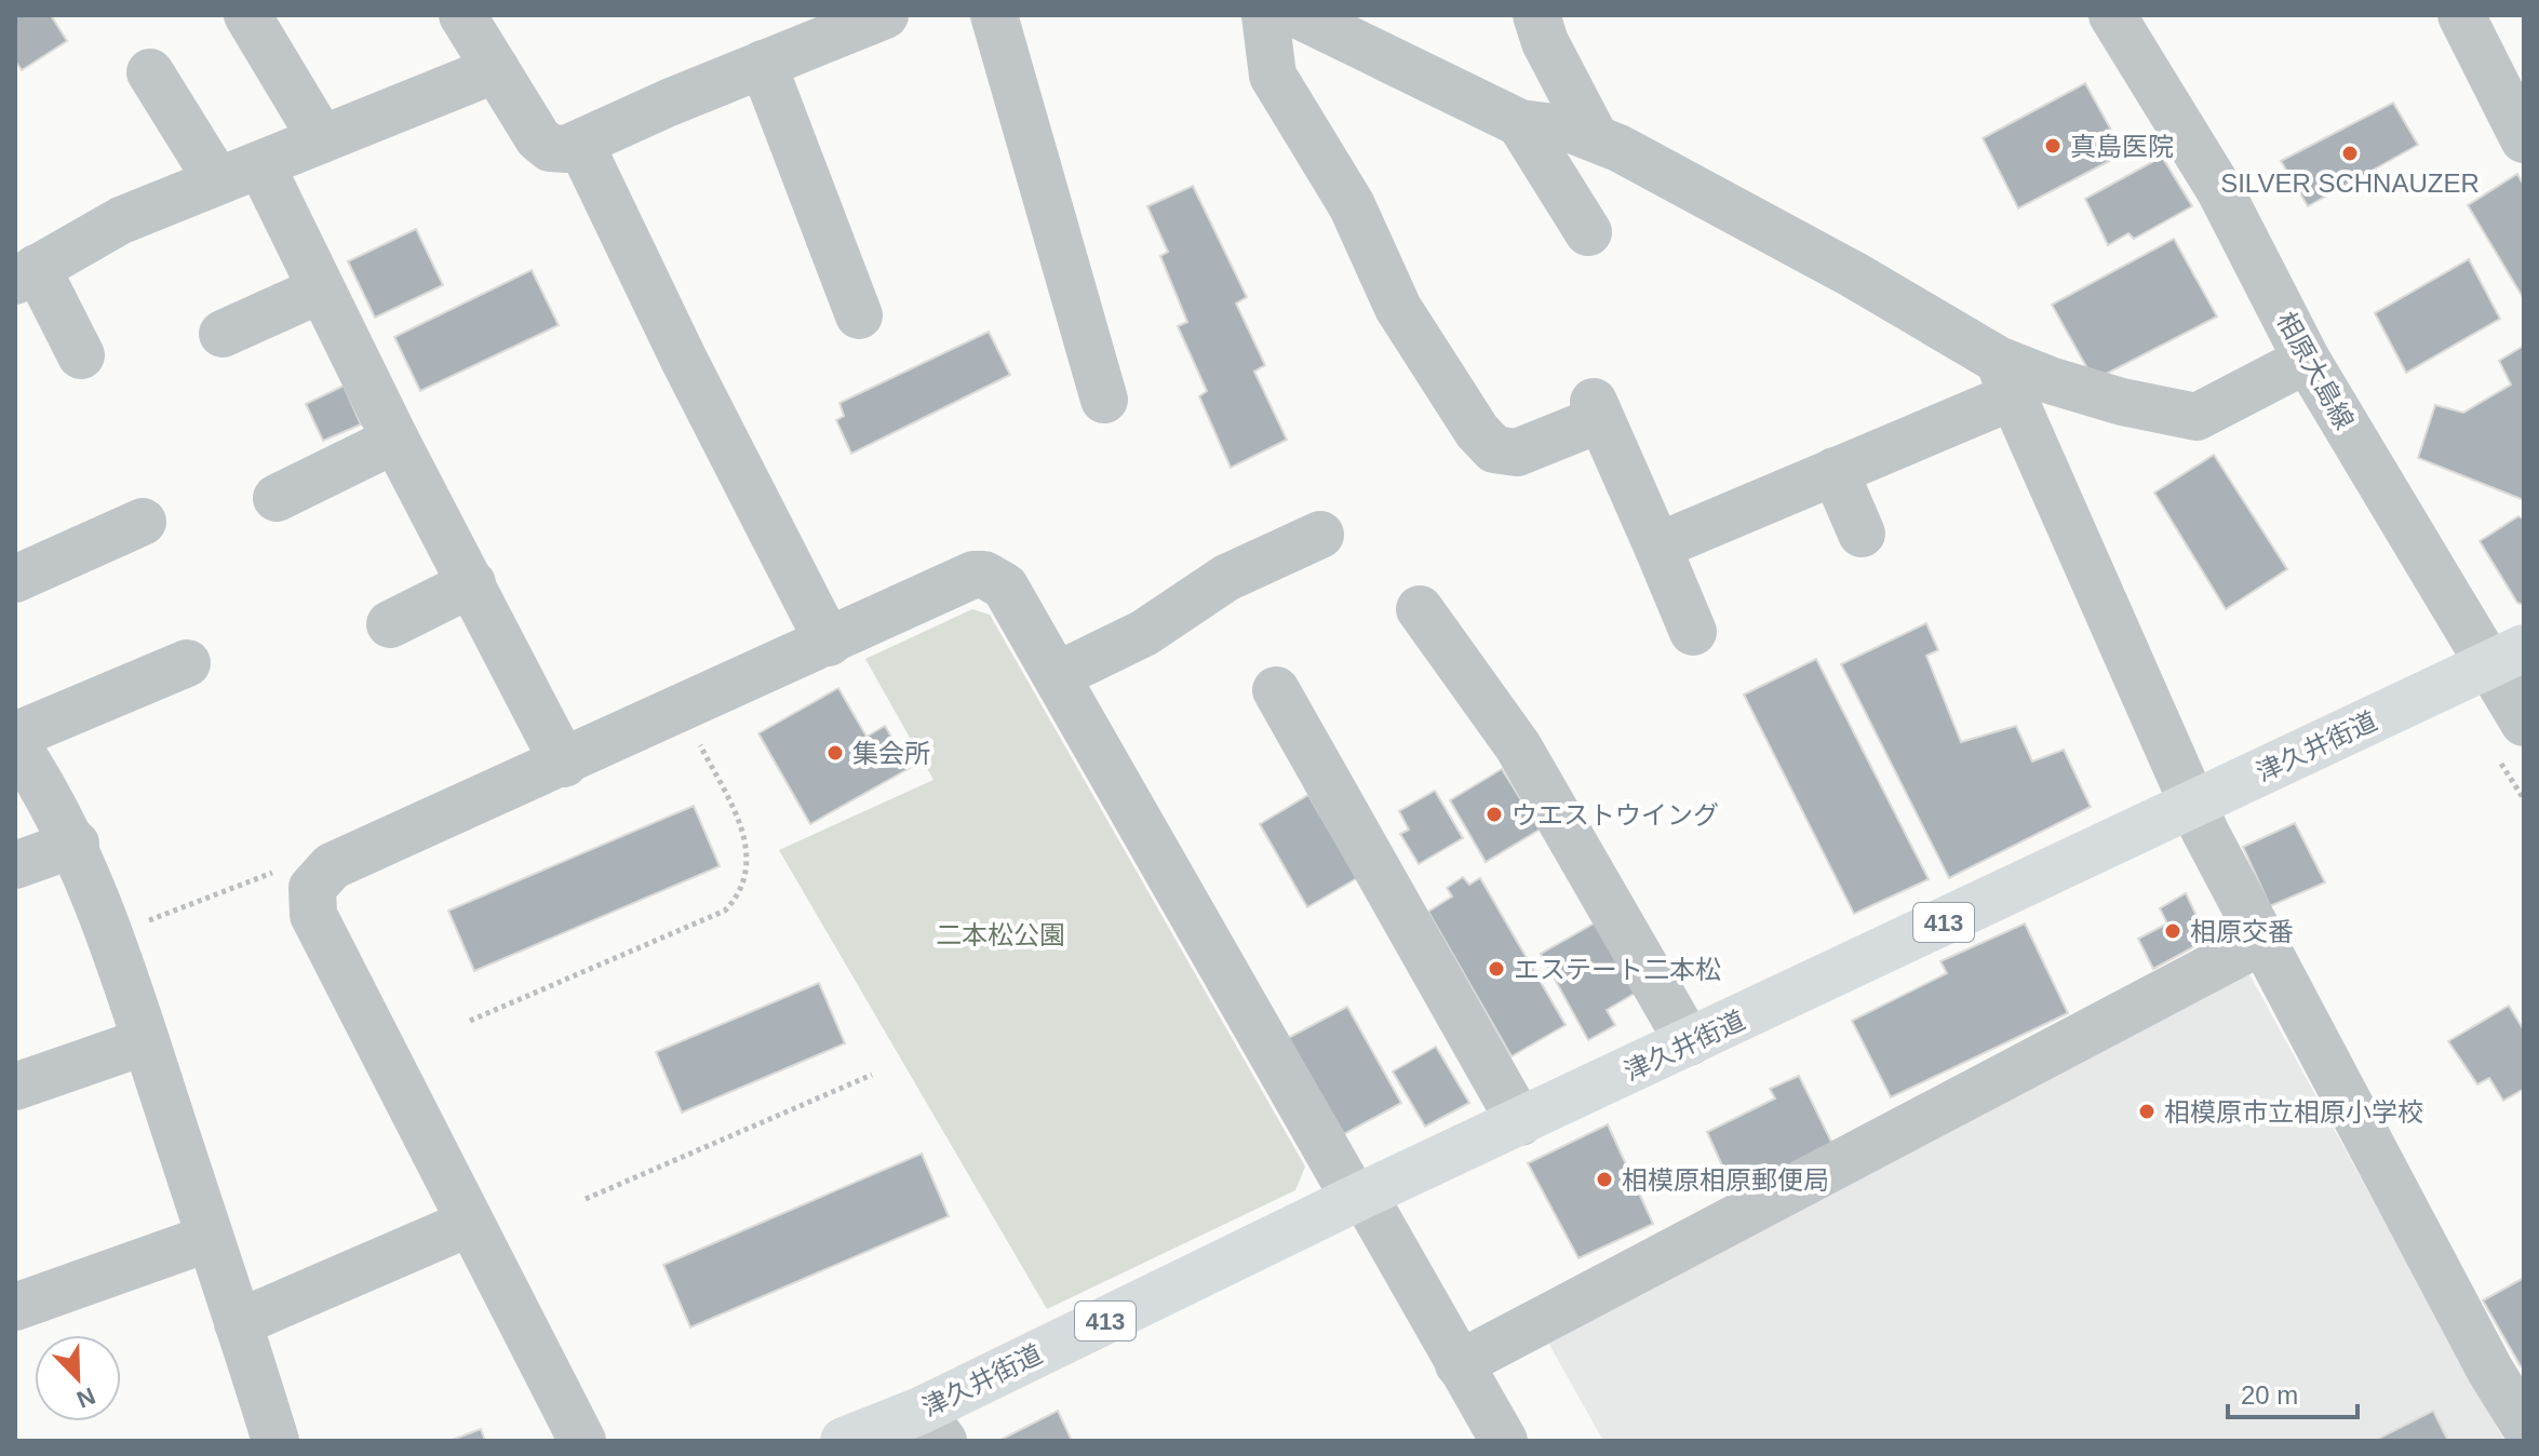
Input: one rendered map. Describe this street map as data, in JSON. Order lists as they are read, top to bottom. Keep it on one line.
{"streets":{"highway":["津久井街道","413"],"street":["相原大島線"]},"crossings":[["相原大島線","津久井街道"]],"parks":["二本松公園"],"places":["真島医院","SILVER SCHNAUZER","集会所","ウエストウイング","相原交番","エステート二本松","相模原市立相原小学校","相模原相原郵便局"],"scale_bar":"20 m","north":"bottom right"}
